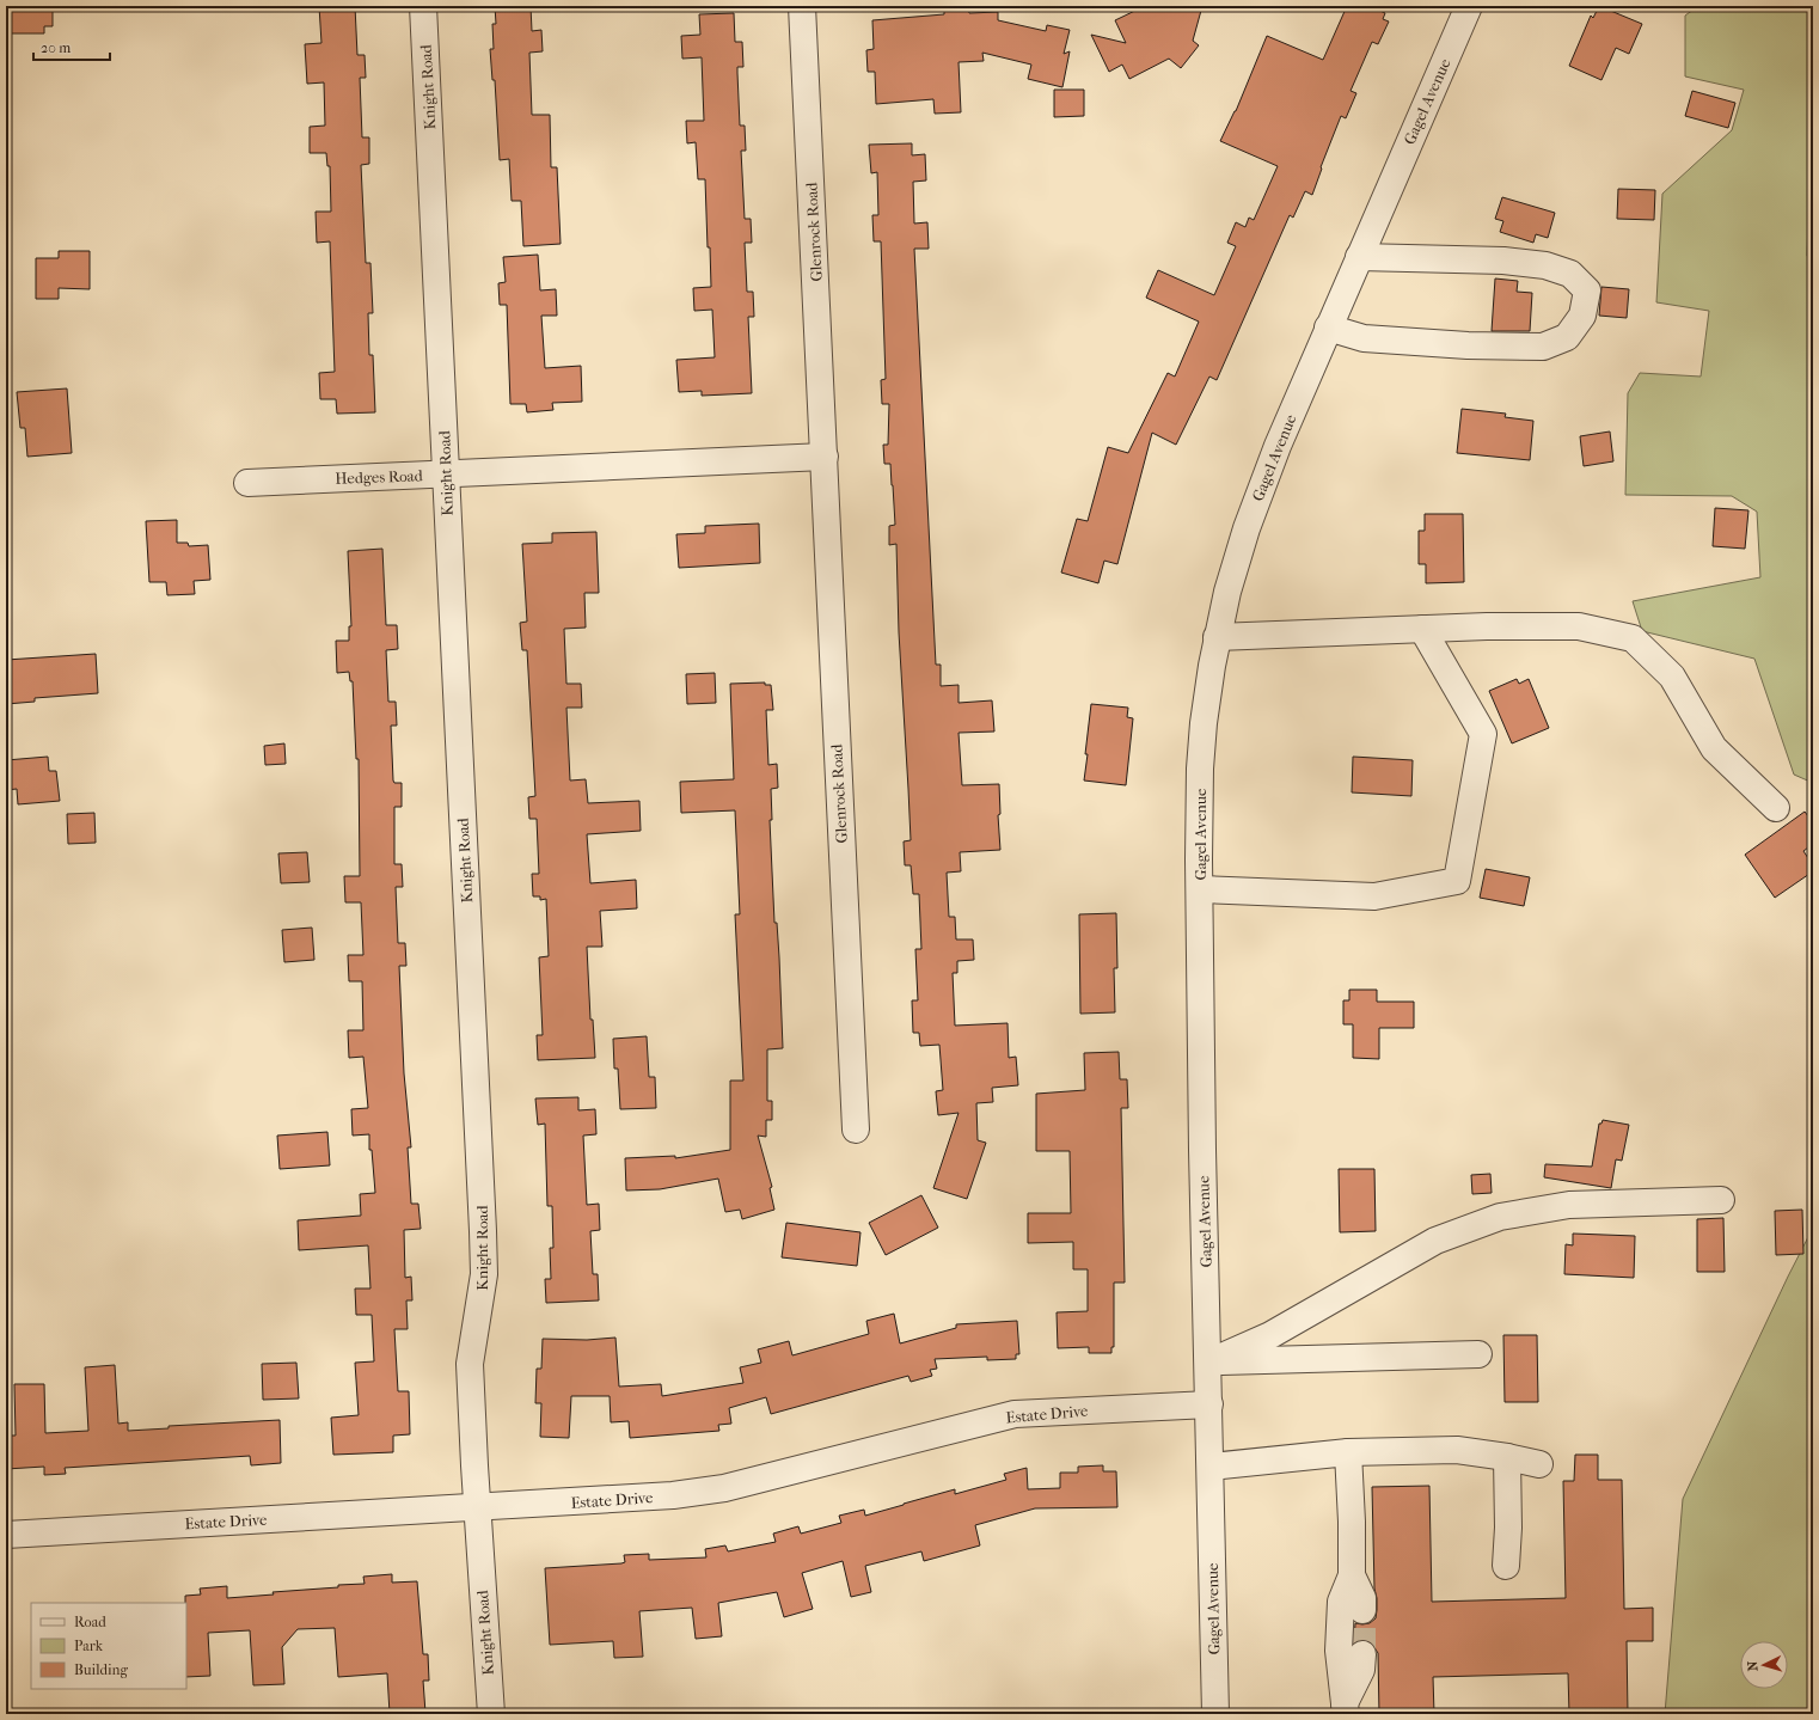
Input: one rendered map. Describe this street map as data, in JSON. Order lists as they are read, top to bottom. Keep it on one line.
{"streets":{"street":["Knight Road","Gagel Avenue","Glenrock Road","Hedges Road","Estate Drive"]},"crossings":[["Knight Road","Hedges Road"],["Knight Road","Estate Drive"],["Gagel Avenue","Estate Drive"],["Glenrock Road","Hedges Road"]],"legend":["Road","Park","Building"],"scale_bar":"20 m","north":"left"}
